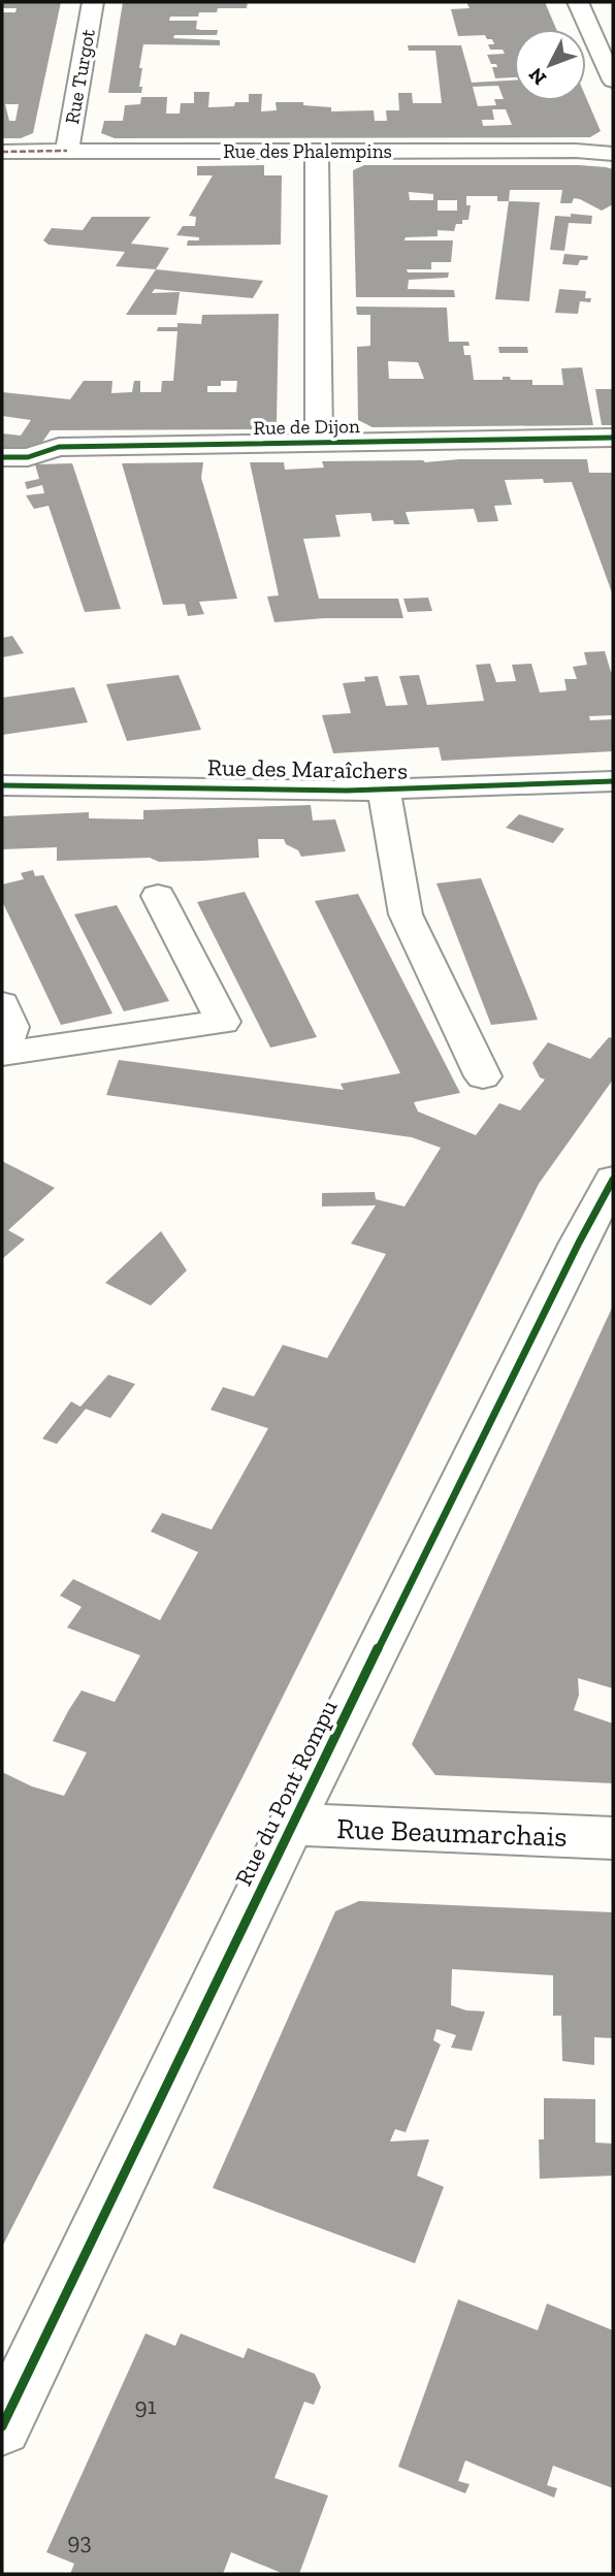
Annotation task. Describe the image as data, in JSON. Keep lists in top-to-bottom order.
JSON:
{
  "streets": {
    "street": [
      "Rue Turgot",
      "Rue des Phalempins",
      "Rue de Dijon",
      "Rue des Maraîchers",
      "Rue du Pont Rompu",
      "Rue Beaumarchais"
    ]
  },
  "crossings": [
    ["Rue Turgot", "Rue des Phalempins"],
    ["Rue du Pont Rompu", "Rue Beaumarchais"]
  ],
  "house_numbers": ["91", "93"],
  "north": "bottom left"
}
